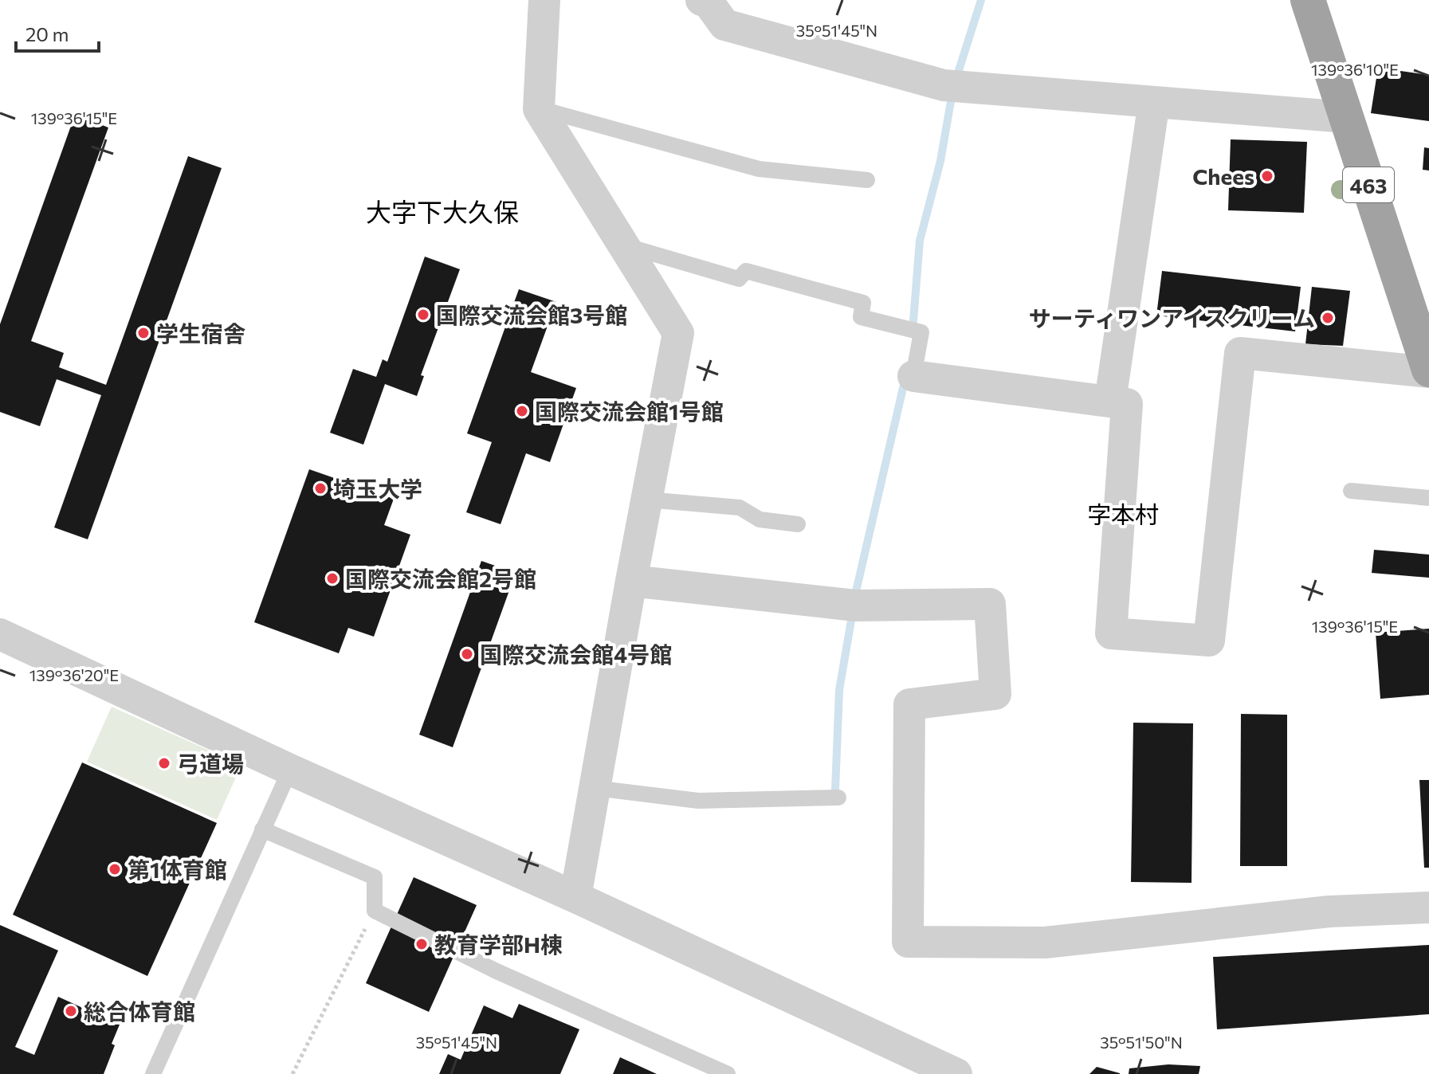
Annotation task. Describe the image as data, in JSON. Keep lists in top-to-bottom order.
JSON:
{
  "streets": {
    "highway": ["463"]
  },
  "districts": ["大字下大久保", "字本村"],
  "places": [
    "Chees",
    "国際交流会館3号館",
    "サーティワンアイスクリーム",
    "学生宿舎",
    "国際交流会館1号館",
    "埼玉大学",
    "国際交流会館2号館",
    "国際交流会館4号館",
    "弓道場",
    "第1体育館",
    "教育学部H棟",
    "総合体育館"
  ],
  "scale_bar": "20 m",
  "coordinates": [
    "35°51'45\"N",
    "139°36'10\"E",
    "139°36'15\"E",
    "139°36'20\"E",
    "35°51'50\"N"
  ]
}
